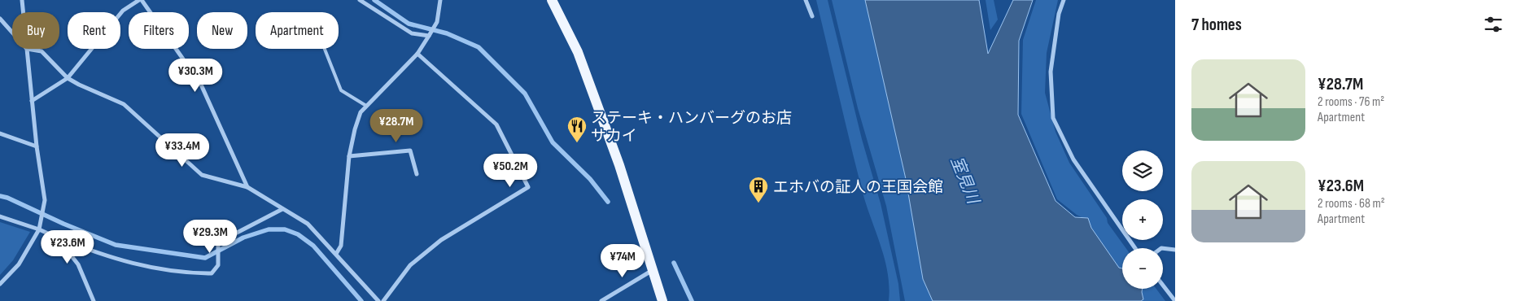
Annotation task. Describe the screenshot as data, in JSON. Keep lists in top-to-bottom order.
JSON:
{
  "water": ["室見川"],
  "places": {
    "restaurant": ["ステーキ・ハンバーグのお店 サカイ"],
    "building": ["エホバの証人の王国会館"]
  },
  "page": {
    "heading": "7 homes",
    "chip": [
      "Buy",
      "Rent",
      "Filters",
      "New",
      "Apartment"
    ],
    "list": [
      {
        "name": "¥28.7M",
        "note": "2 rooms · 76 m² · Apartment"
      },
      {
        "name": "¥23.6M",
        "note": "2 rooms · 68 m² · Apartment"
      }
    ],
    "price": [
      "¥30.3M",
      "¥28.7M",
      "¥33.4M",
      "¥50.2M",
      "¥29.3M",
      "¥23.6M",
      "¥74M"
    ],
    "map_buttons": ["+", "−"]
  }
}
